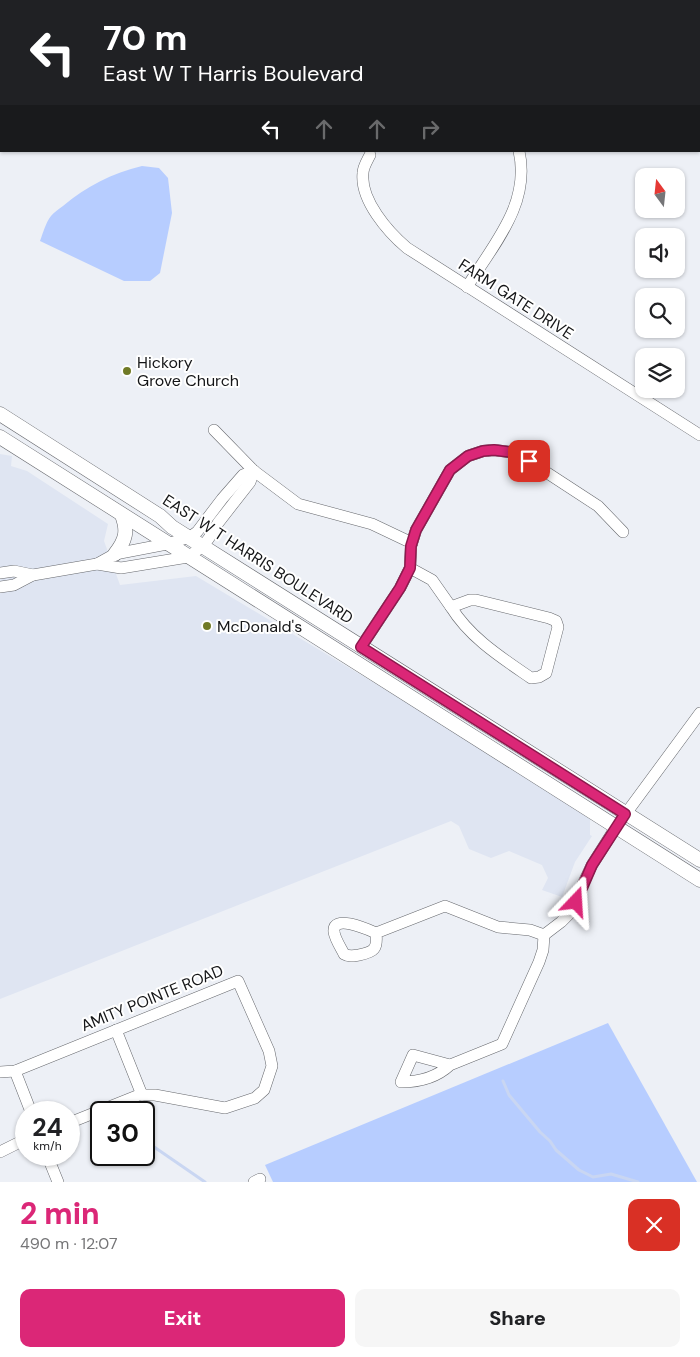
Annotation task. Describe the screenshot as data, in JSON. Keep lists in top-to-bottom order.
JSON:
{
  "streets": {
    "main road": ["EAST W T HARRIS BOULEVARD"],
    "street": ["FARM GATE DRIVE", "AMITY POINTE ROAD"]
  },
  "places": ["Hickory Grove Church", "McDonald's"],
  "north": "top",
  "page": {
    "turn": ["70 m", "East W T Harris Boulevard"],
    "speed": "24 km/h",
    "limit": "30",
    "heading": ["2 min", "490 m · 12:07"],
    "buttons": ["Exit", "Share"]
  }
}
